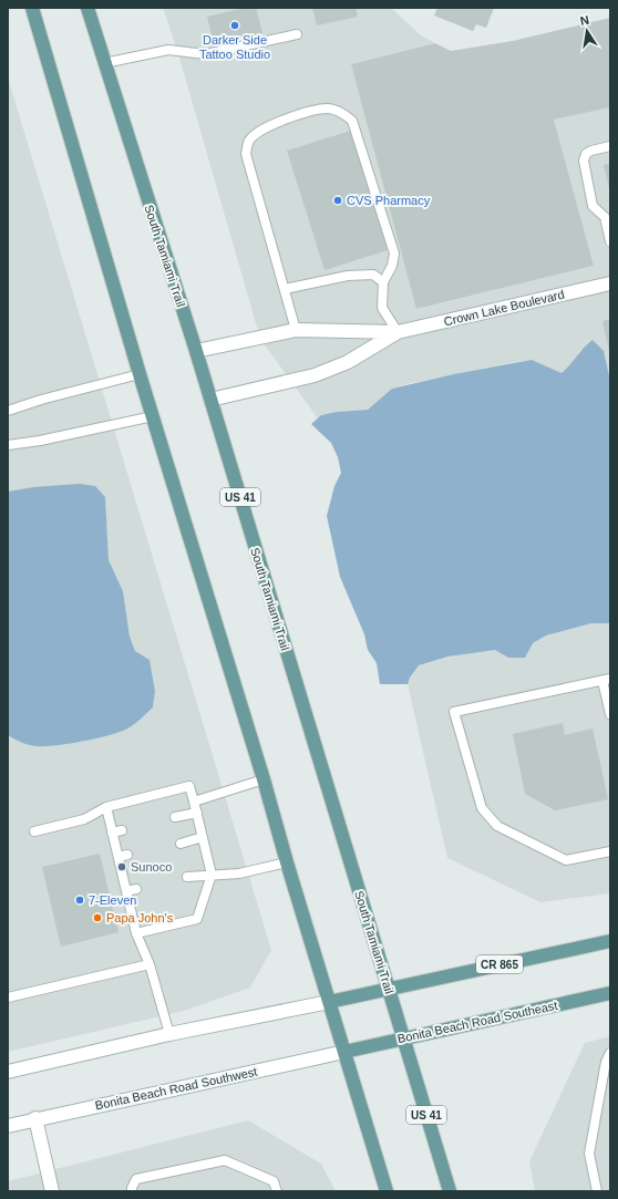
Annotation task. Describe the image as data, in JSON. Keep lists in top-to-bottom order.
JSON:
{
  "streets": {
    "main road": [
      "South Tamiami Trail",
      "US 41",
      "CR 865",
      "Bonita Beach Road Southeast"
    ],
    "street": ["Crown Lake Boulevard", "Bonita Beach Road Southwest"]
  },
  "crossings": [
    ["South Tamiami Trail", "Crown Lake Boulevard"],
    ["South Tamiami Trail", "CR 865"],
    ["South Tamiami Trail", "Bonita Beach Road Southeast"],
    ["Bonita Beach Road Southeast", "Bonita Beach Road Southwest"]
  ],
  "places": [
    "Darker Side Tattoo Studio",
    "CVS Pharmacy",
    "Sunoco",
    "7-Eleven",
    "Papa John's"
  ],
  "north": "top"
}
